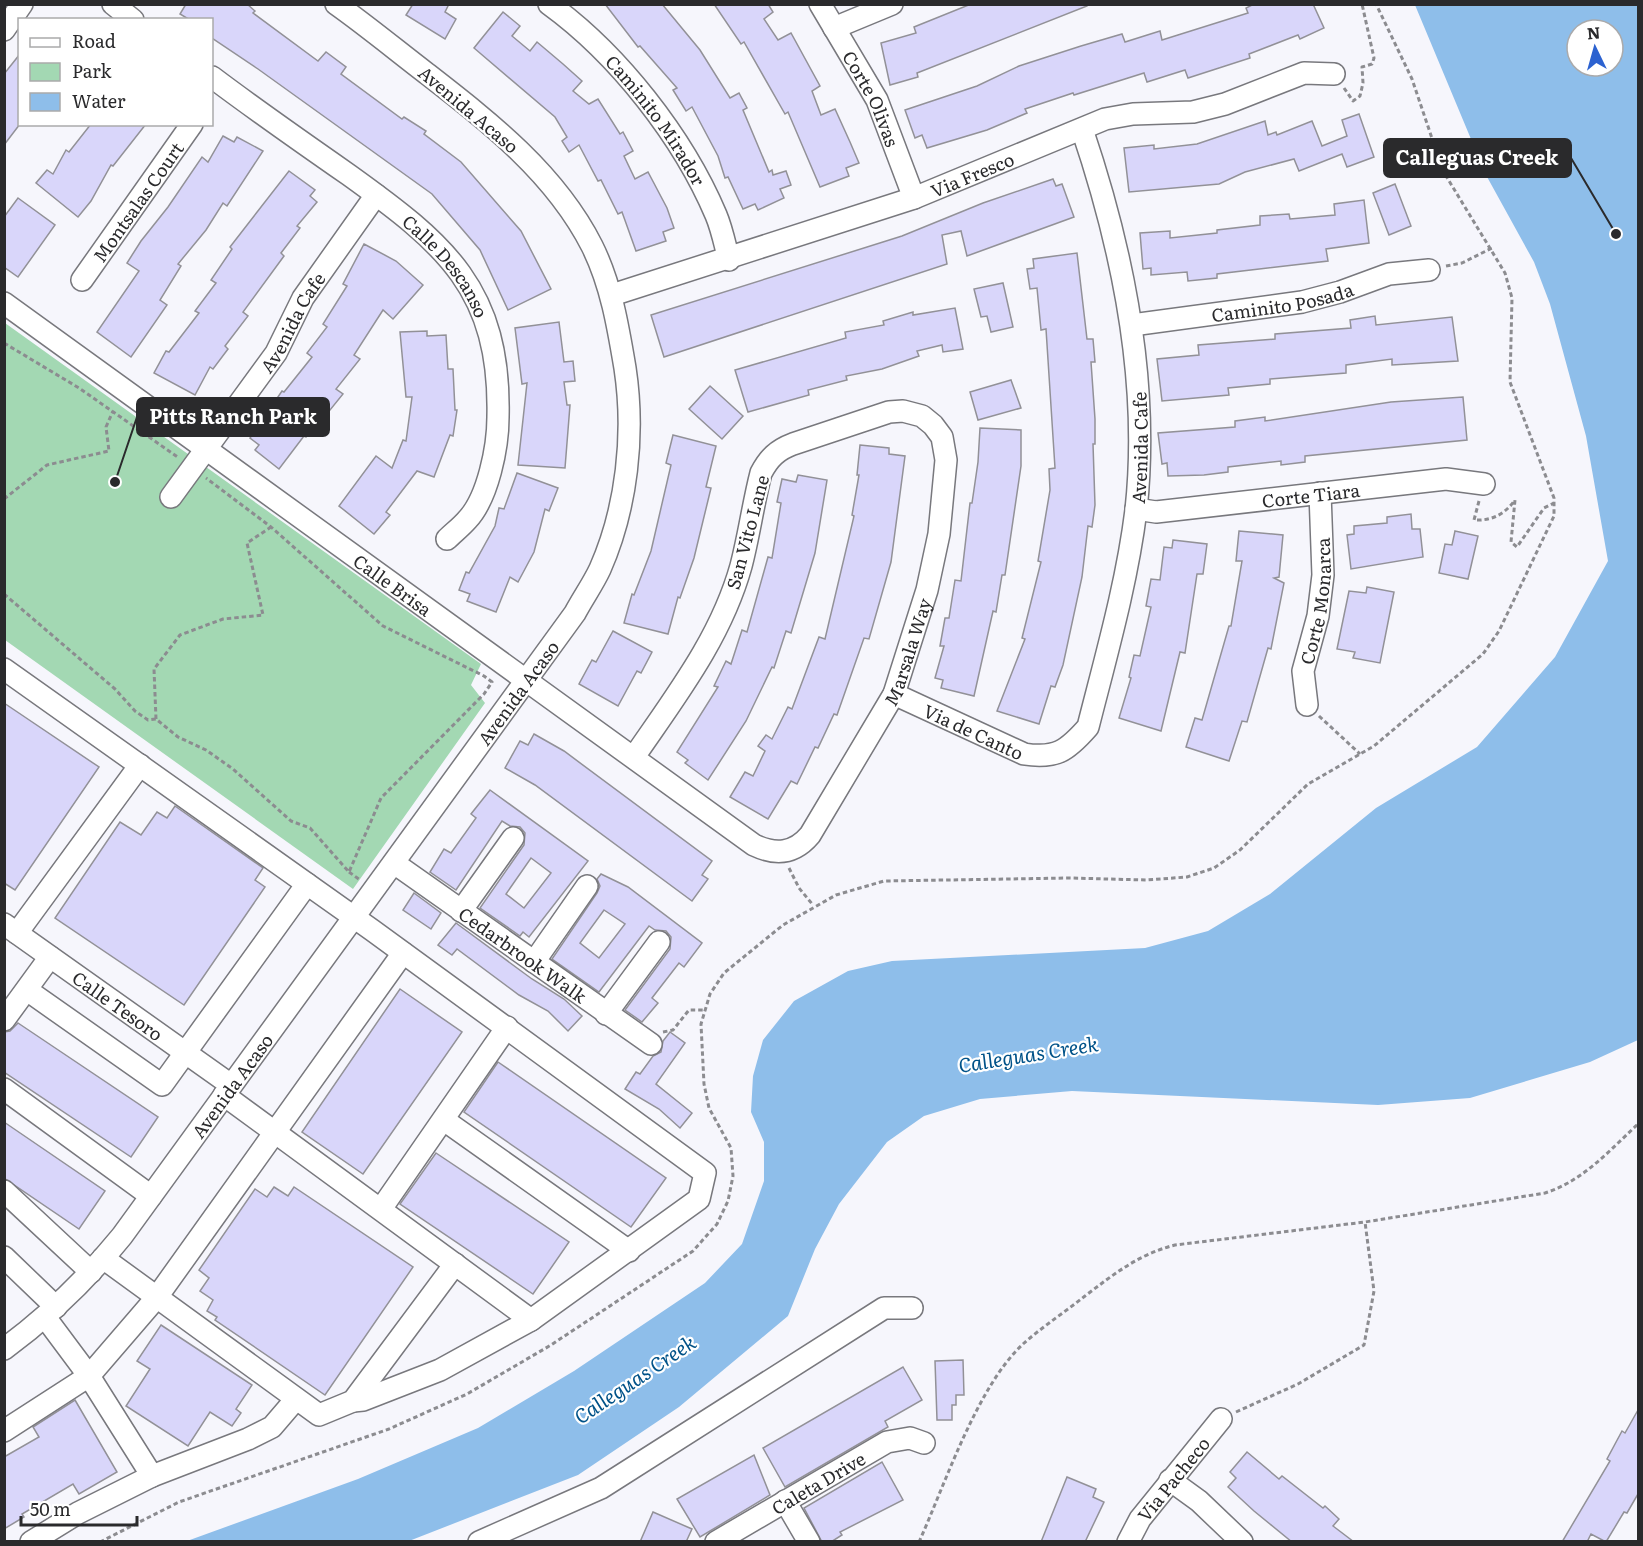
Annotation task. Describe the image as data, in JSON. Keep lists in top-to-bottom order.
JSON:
{
  "streets": {
    "street": [
      "Corte Olivas",
      "Avenida Acaso",
      "Caminito Mirador",
      "Via Fresco",
      "Montsalas Court",
      "Calle Descanso",
      "Caminito Posada",
      "Avenida Cafe",
      "Corte Tiara",
      "San Vito Lane",
      "Calle Brisa",
      "Corte Monarca",
      "Marsala Way",
      "Via de Canto",
      "Cedarbrook Walk",
      "Calle Tesoro",
      "Via Pacheco",
      "Caleta Drive"
    ]
  },
  "crossings": [
    ["Corte Olivas", "Via Fresco"],
    ["Avenida Acaso", "Via Fresco"],
    ["Avenida Acaso", "Calle Brisa"],
    ["Avenida Acaso", "Cedarbrook Walk"],
    ["Avenida Acaso", "Calle Tesoro"],
    ["Caminito Mirador", "Via Fresco"],
    ["Via Fresco", "Avenida Cafe"],
    ["Calle Descanso", "Avenida Cafe"],
    ["Caminito Posada", "Avenida Cafe"],
    ["Avenida Cafe", "Corte Tiara"],
    ["Avenida Cafe", "Calle Brisa"],
    ["Avenida Cafe", "Via de Canto"],
    ["Corte Tiara", "Corte Monarca"],
    ["San Vito Lane", "Calle Brisa"],
    ["San Vito Lane", "Marsala Way"],
    ["Calle Brisa", "Marsala Way"],
    ["Marsala Way", "Via de Canto"]
  ],
  "water": ["Calleguas Creek"],
  "places": ["Calleguas Creek", "Pitts Ranch Park"],
  "legend": ["Road", "Park", "Water"],
  "scale_bar": "50 m",
  "north": "top"
}
